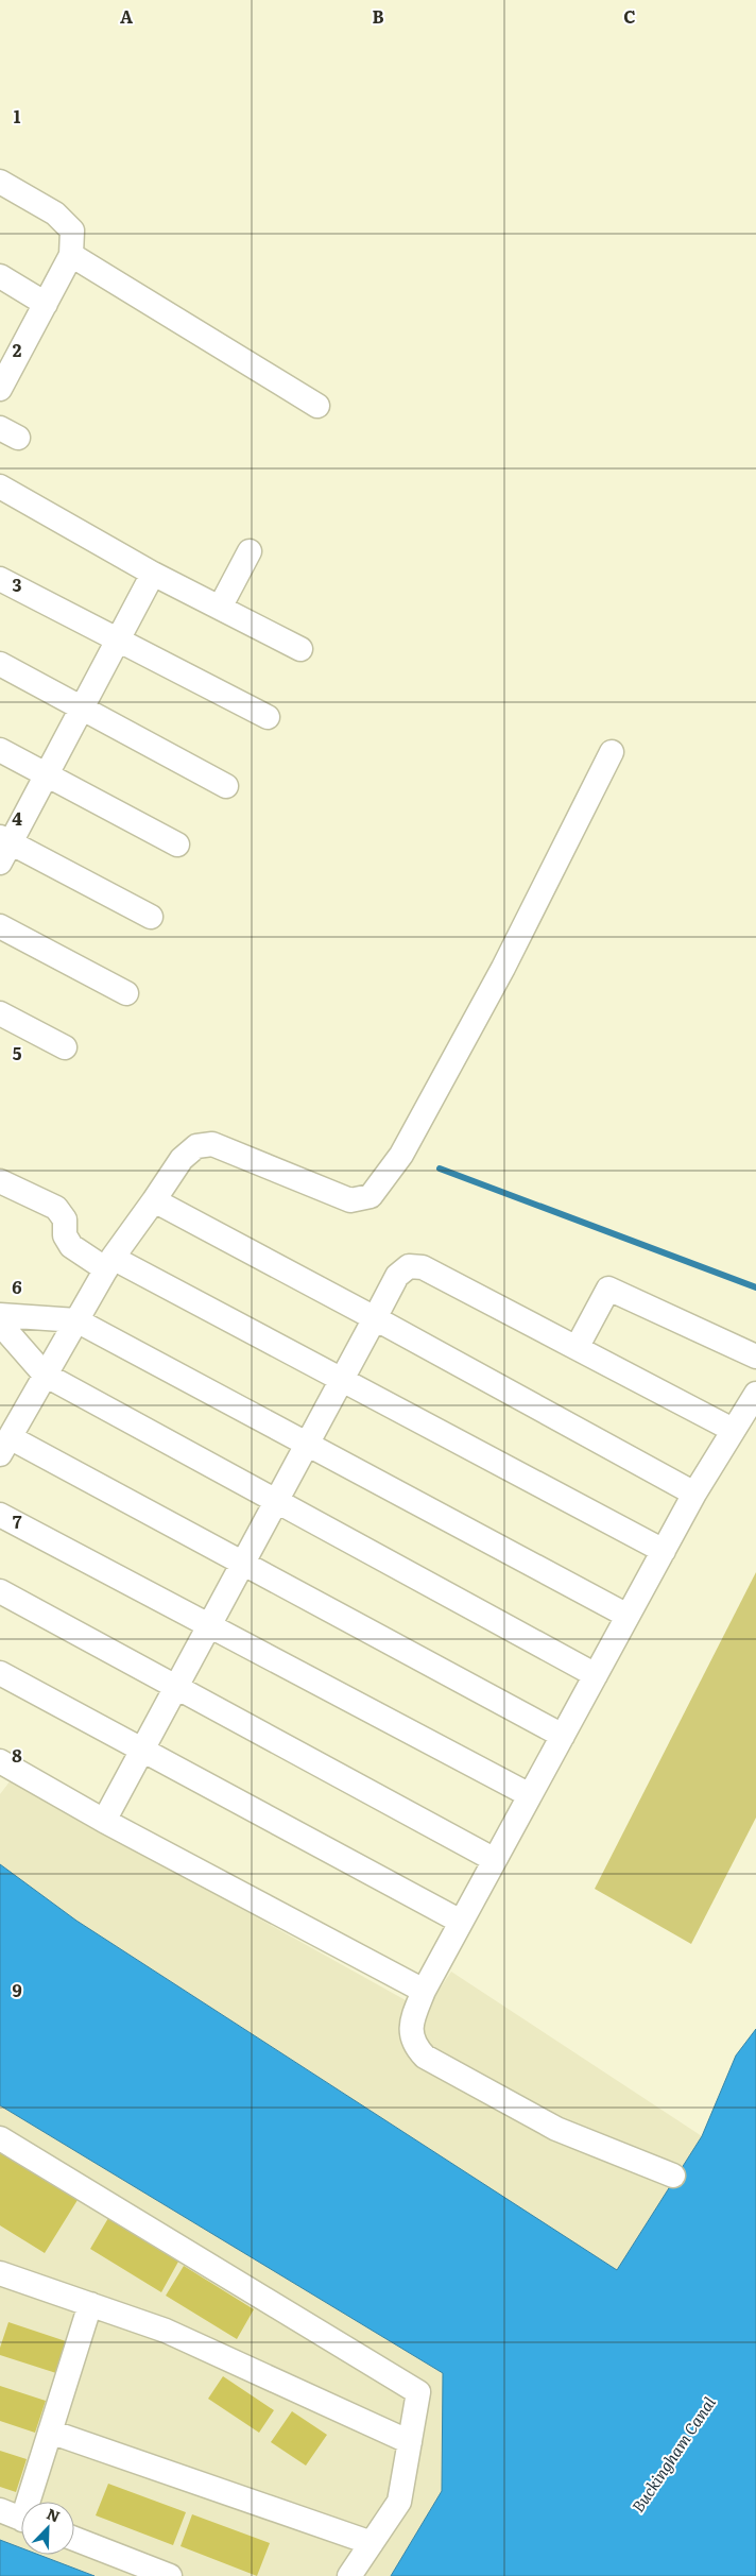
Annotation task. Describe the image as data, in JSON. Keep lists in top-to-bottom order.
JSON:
{
  "water": ["Buckingham Canal"],
  "north": "top right",
  "grid": {
    "columns": ["A", "B", "C"],
    "rows": [
      "1",
      "2",
      "3",
      "4",
      "5",
      "6",
      "7",
      "8",
      "9"
    ]
  }
}
